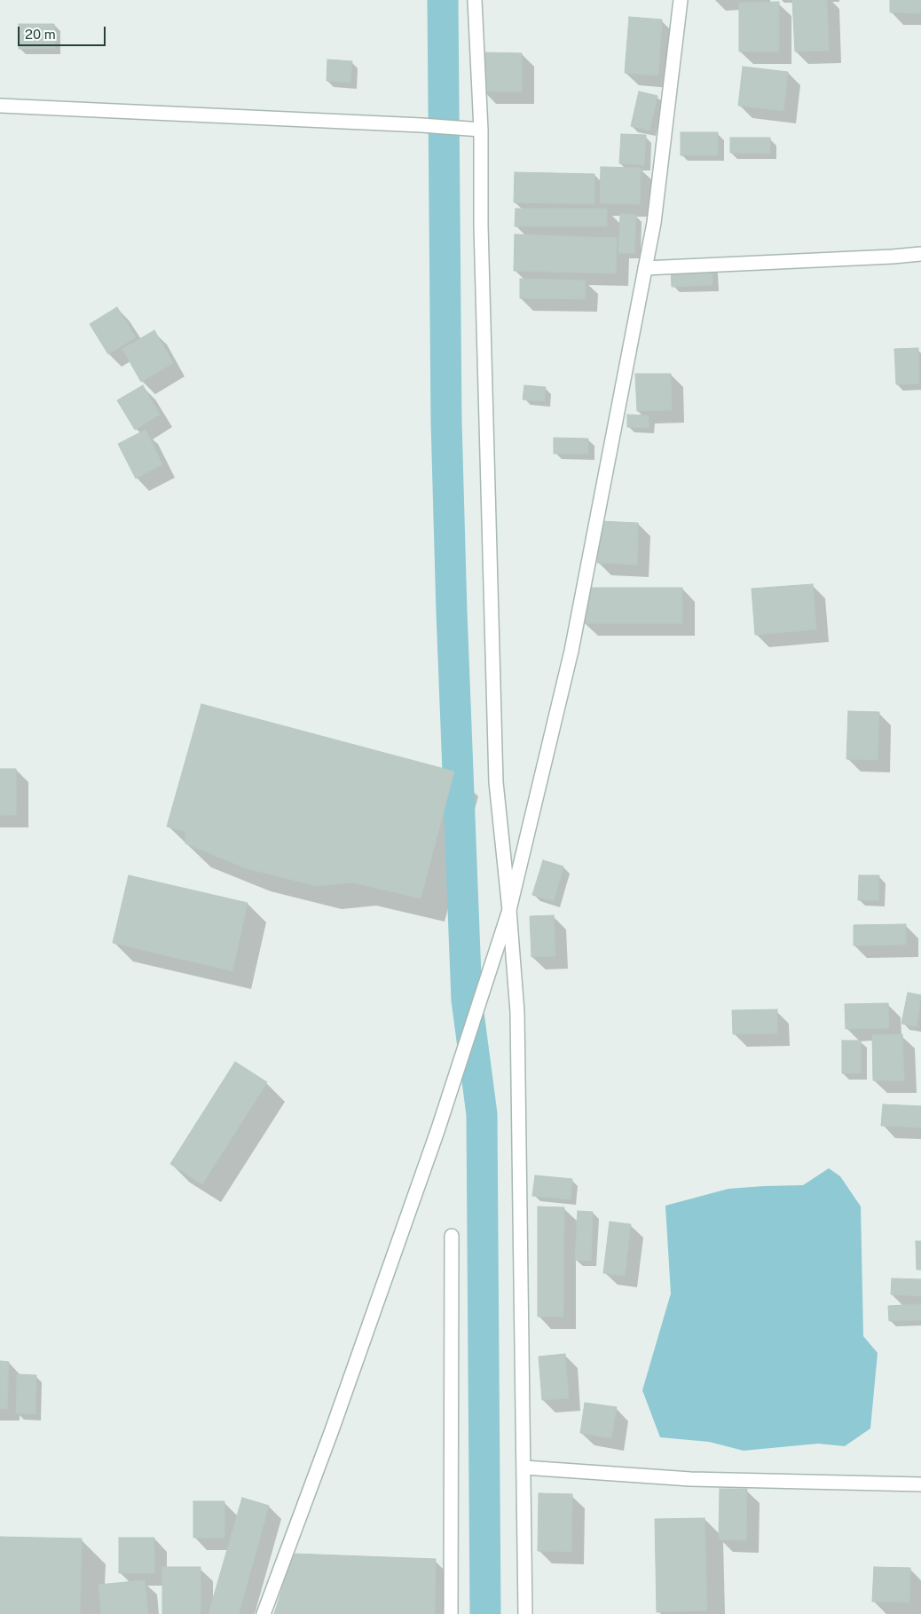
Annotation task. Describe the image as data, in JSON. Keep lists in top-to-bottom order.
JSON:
{
  "scale_bar": "20 m"
}
